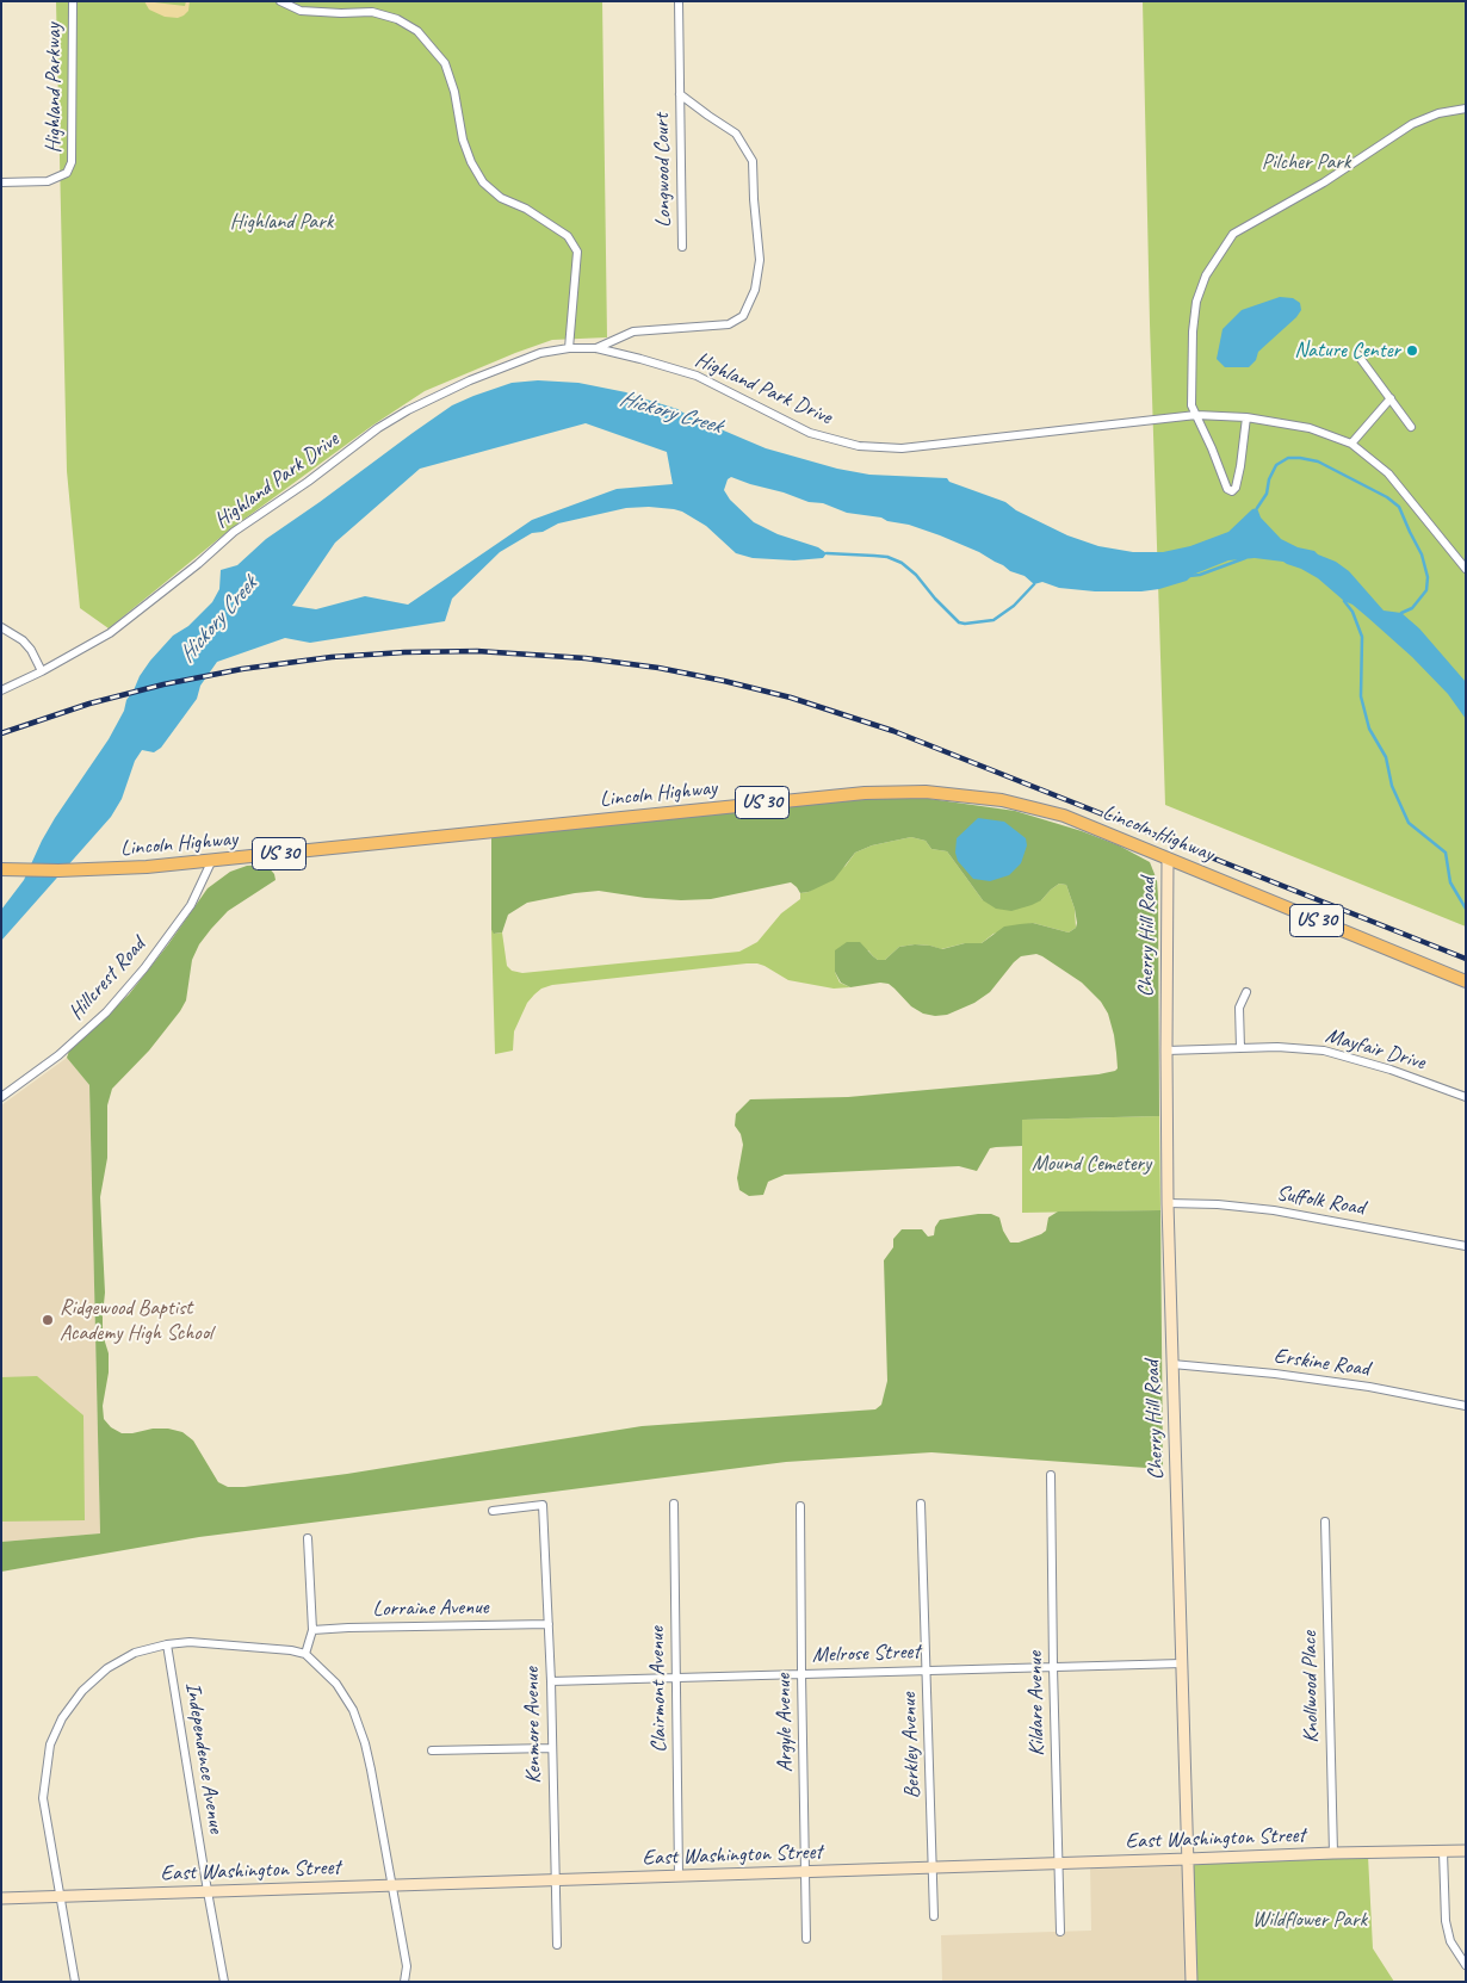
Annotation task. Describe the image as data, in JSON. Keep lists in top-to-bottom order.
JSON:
{
  "streets": {
    "main road": ["Lincoln Highway", "US 30"],
    "street": [
      "Highland Parkway",
      "Longwood Court",
      "Highland Park Drive",
      "Cherry Hill Road",
      "Hillcrest Road",
      "Mayfair Drive",
      "Suffolk Road",
      "Erskine Road",
      "Lorraine Avenue",
      "Melrose Street",
      "Knollwood Place",
      "Clairmont Avenue",
      "Kildare Avenue",
      "Argyle Avenue",
      "Kenmore Avenue",
      "Berkley Avenue",
      "Independence Avenue",
      "East Washington Street"
    ]
  },
  "crossings": [
    ["Lincoln Highway", "Cherry Hill Road"],
    ["Lincoln Highway", "Hillcrest Road"],
    ["Cherry Hill Road", "Mayfair Drive"],
    ["Cherry Hill Road", "Suffolk Road"],
    ["Cherry Hill Road", "Erskine Road"],
    ["Cherry Hill Road", "Melrose Street"],
    ["Cherry Hill Road", "East Washington Street"],
    ["Lorraine Avenue", "Kenmore Avenue"],
    ["Melrose Street", "Clairmont Avenue"],
    ["Melrose Street", "Kildare Avenue"],
    ["Melrose Street", "Argyle Avenue"],
    ["Melrose Street", "Kenmore Avenue"],
    ["Melrose Street", "Berkley Avenue"],
    ["Knollwood Place", "East Washington Street"],
    ["Clairmont Avenue", "East Washington Street"],
    ["Kildare Avenue", "East Washington Street"],
    ["Argyle Avenue", "East Washington Street"],
    ["Kenmore Avenue", "East Washington Street"],
    ["Berkley Avenue", "East Washington Street"],
    ["Independence Avenue", "East Washington Street"]
  ],
  "water": ["Hickory Creek"],
  "parks": [
    "Pilcher Park",
    "Highland Park",
    "Mound Cemetery",
    "Wildflower Park"
  ],
  "places": ["Nature Center", "Ridgewood Baptist Academy High School"]
}
